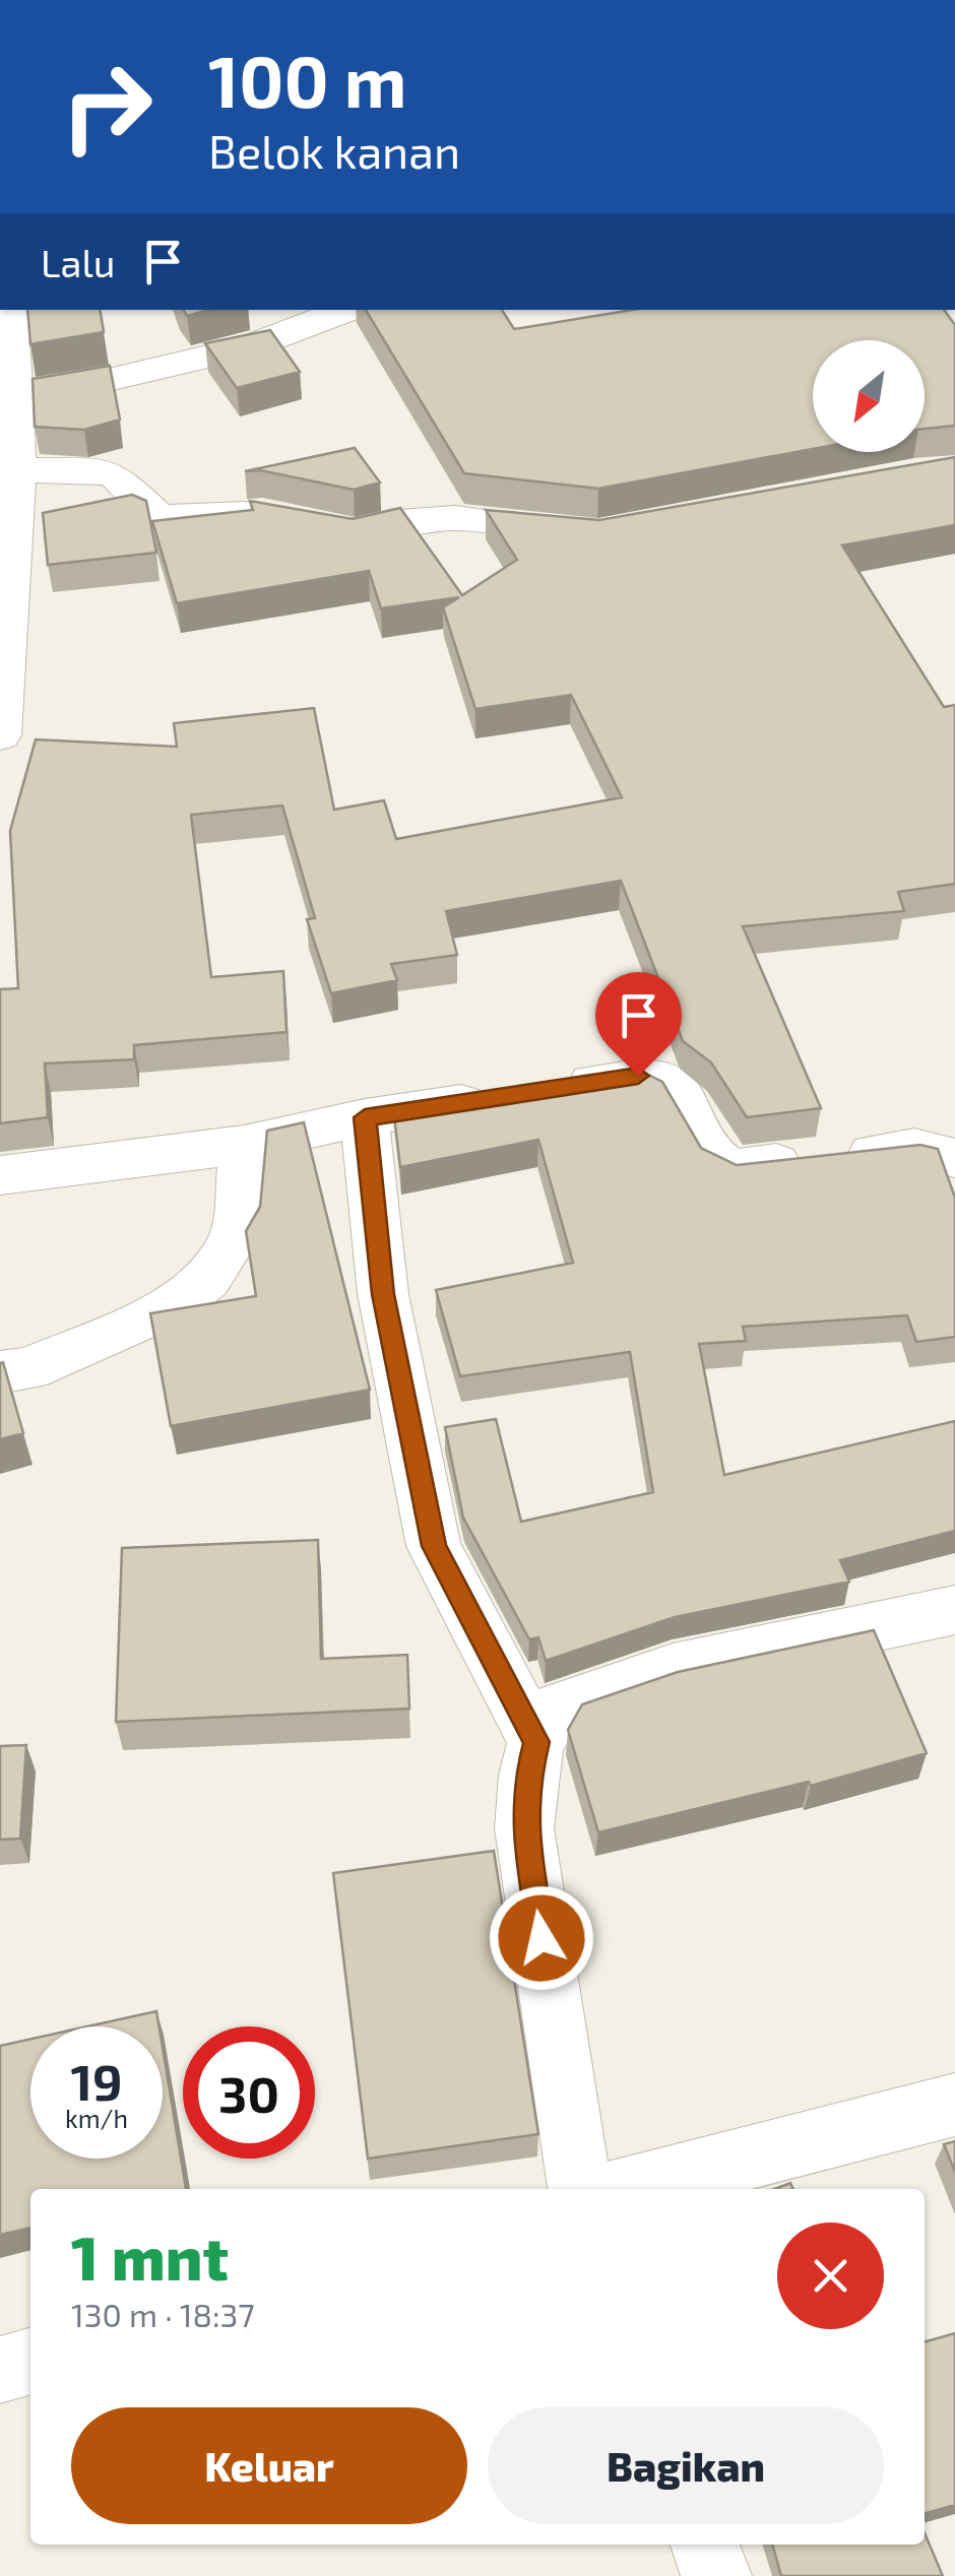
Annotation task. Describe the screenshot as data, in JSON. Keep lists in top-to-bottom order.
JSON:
{
  "north": "bottom left",
  "page": {
    "turn": ["100 m", "Belok kanan"],
    "then": "Lalu",
    "speed": "19 km/h",
    "limit": "30",
    "heading": ["1 mnt", "130 m · 18:37"],
    "buttons": ["Keluar", "Bagikan"]
  }
}
